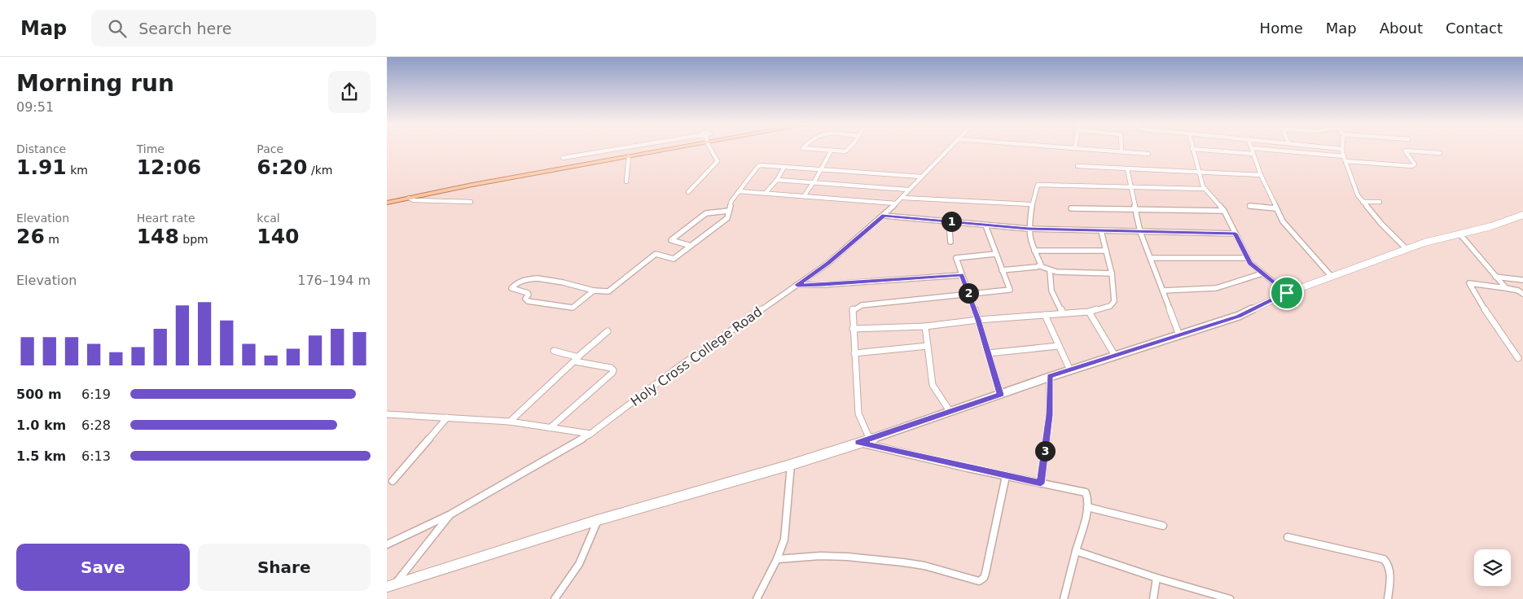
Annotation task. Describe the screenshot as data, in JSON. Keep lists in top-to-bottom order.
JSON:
{
  "streets": {
    "street": ["Holy Cross College Road"]
  },
  "page": {
    "header": "Map",
    "search": "Search here",
    "nav": [
      "Home",
      "Map",
      "About",
      "Contact"
    ],
    "heading": ["Morning run", "09:51"],
    "stats": [
      ["Distance", "1.91 km"],
      ["Time", "12:06"],
      ["Pace", "6:20 /km"],
      ["Elevation", "26 m"],
      ["Heart rate", "148 bpm"],
      ["kcal", "140"]
    ],
    "pins": ["1", "2", "3"],
    "chart": ["Elevation", "176–194 m"],
    "list": [
      {
        "name": "500 m",
        "note": "6:19"
      },
      {
        "name": "1.0 km",
        "note": "6:28"
      },
      {
        "name": "1.5 km",
        "note": "6:13"
      }
    ],
    "buttons": ["Save", "Share"]
  }
}
